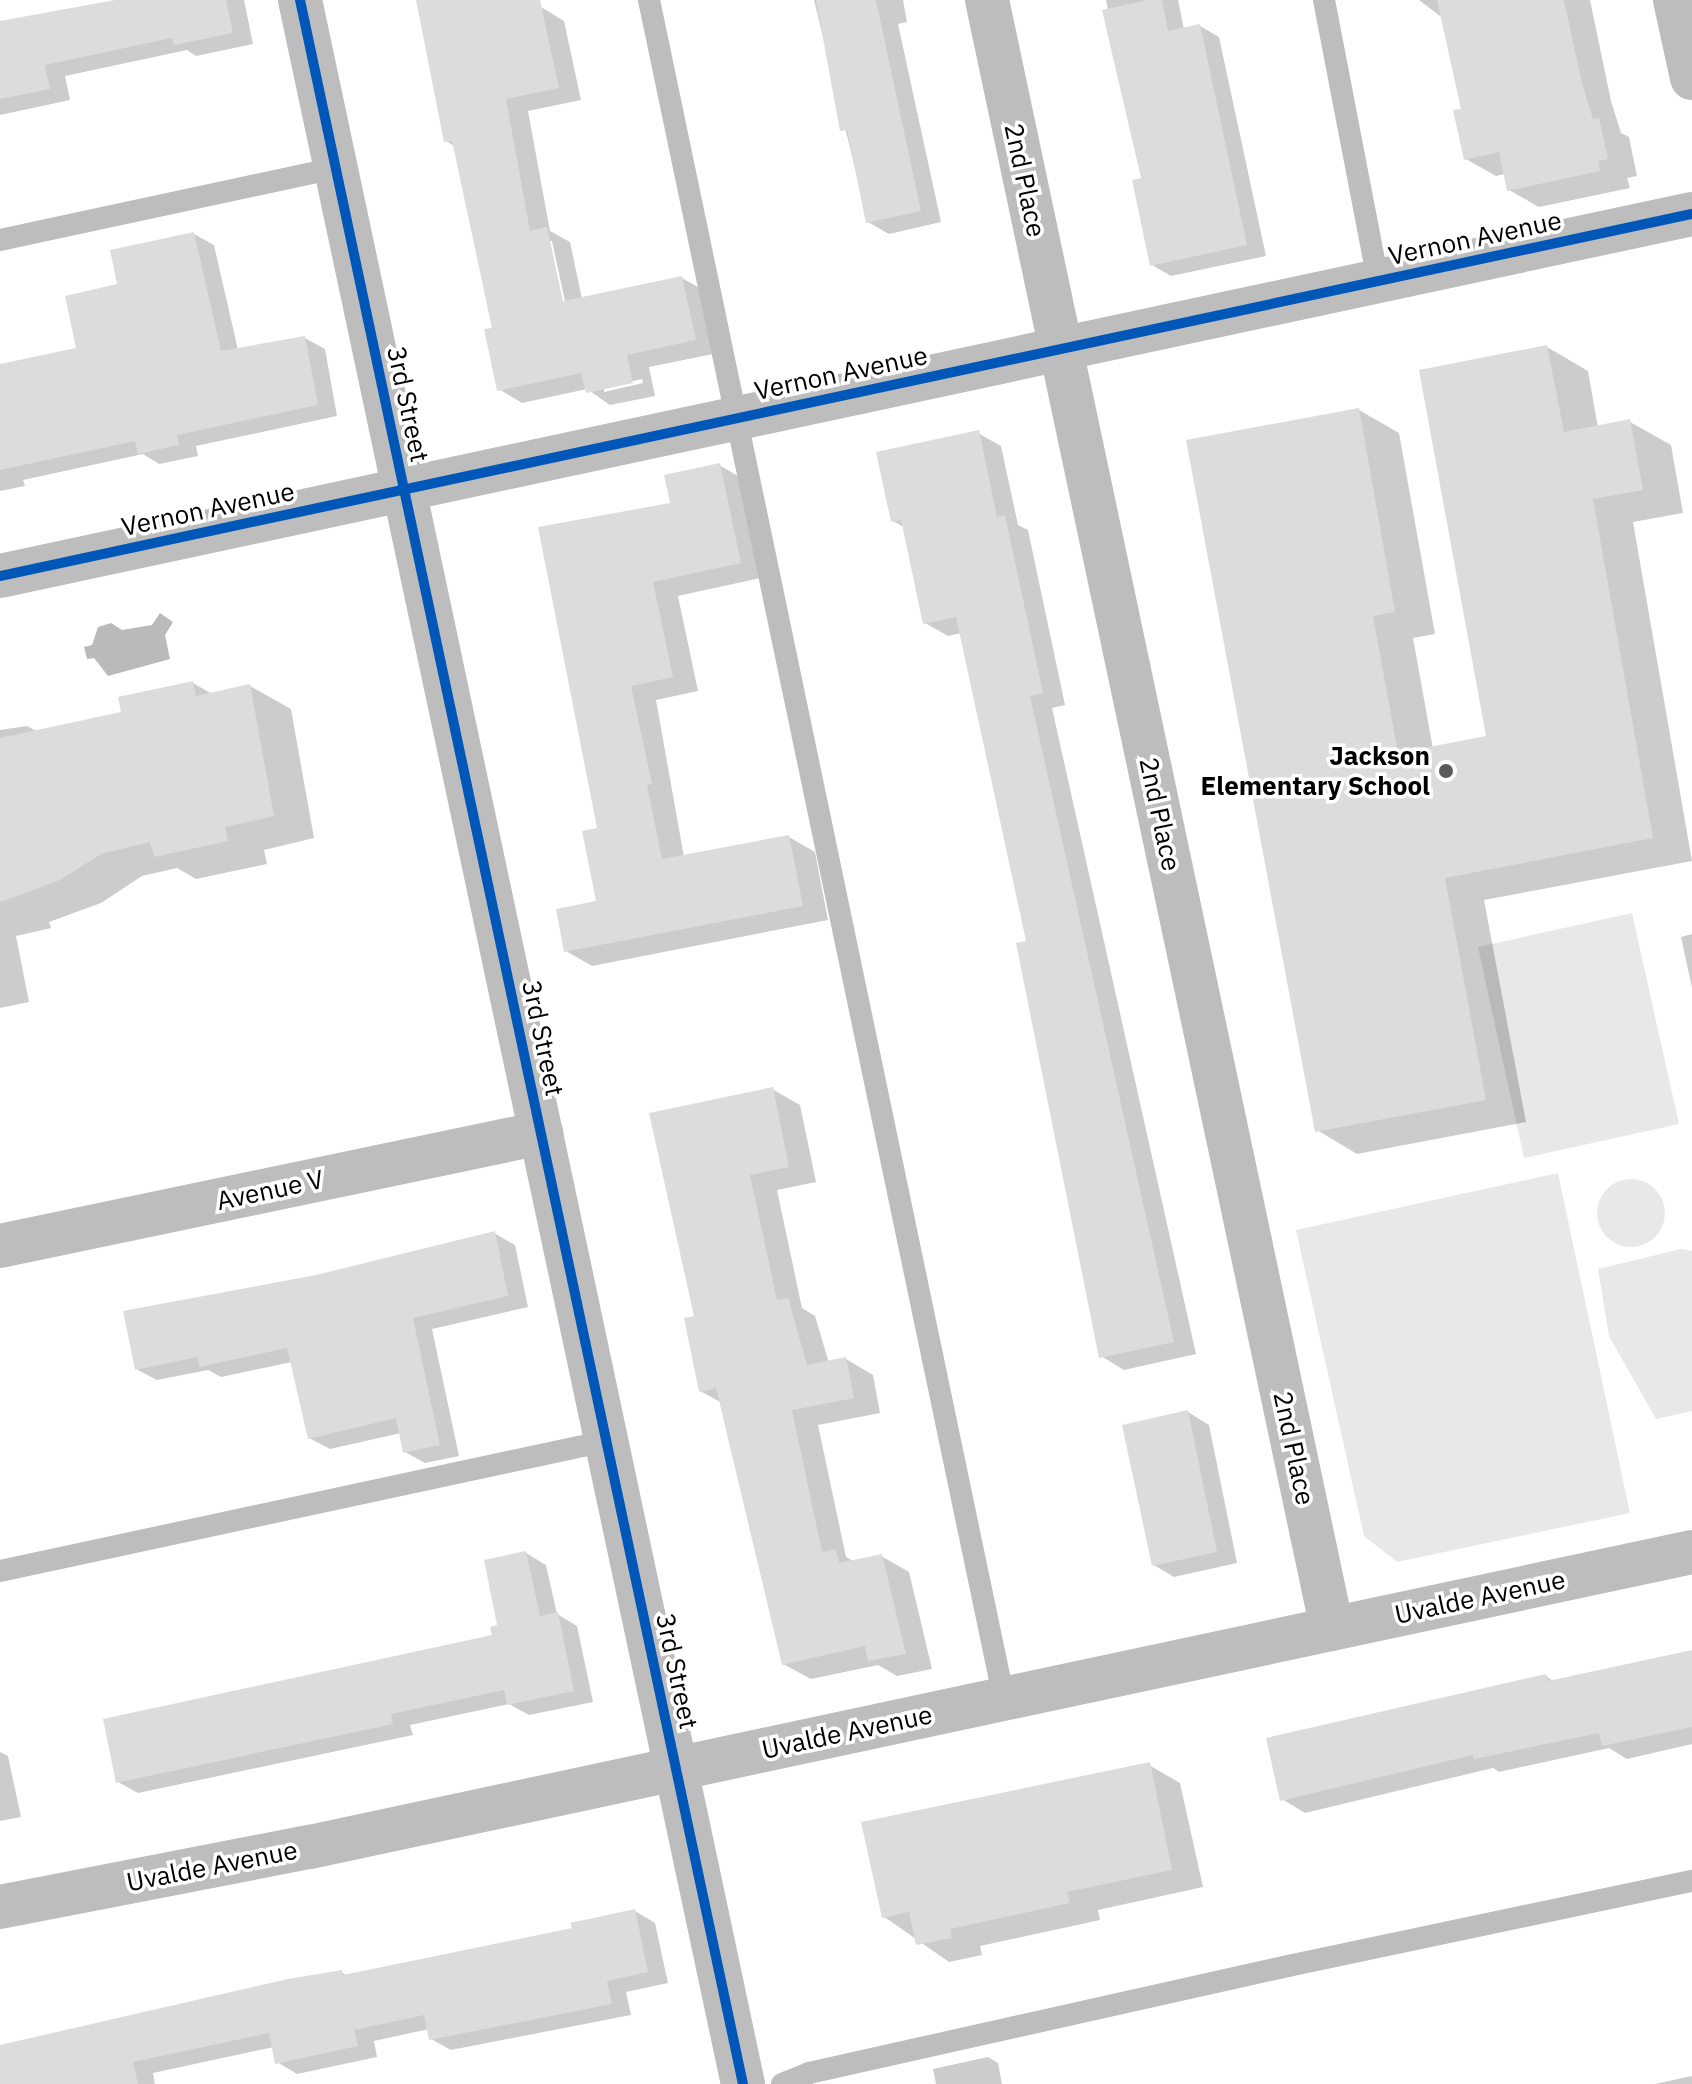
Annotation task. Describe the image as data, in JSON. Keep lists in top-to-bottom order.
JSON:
{
  "streets": {
    "street": [
      "2nd Place",
      "Vernon Avenue",
      "3rd Street",
      "Avenue V",
      "Uvalde Avenue"
    ]
  },
  "crossings": [
    ["2nd Place", "Vernon Avenue"],
    ["2nd Place", "Uvalde Avenue"],
    ["Vernon Avenue", "3rd Street"],
    ["3rd Street", "Avenue V"],
    ["3rd Street", "Uvalde Avenue"]
  ],
  "places": ["Jackson Elementary School"]
}
